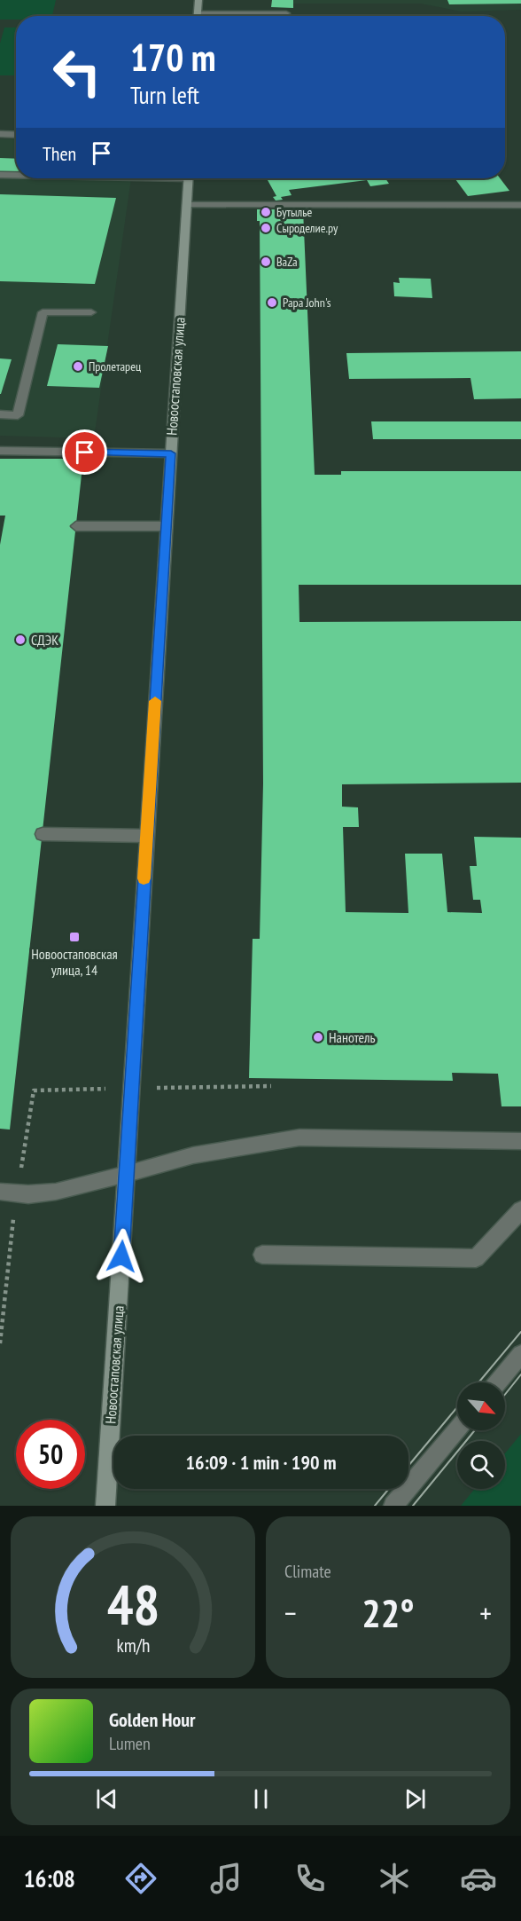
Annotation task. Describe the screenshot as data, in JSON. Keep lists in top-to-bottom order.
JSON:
{
  "streets": {
    "main road": ["Новоостаповская улица"]
  },
  "places": {
    "other": [
      "Бутылье",
      "Сыроделие.ру",
      "BaZa",
      "Papa John's",
      "Пролетарец",
      "СДЭК",
      "Нанотель"
    ],
    "transit": ["Новоостаповская улица, 14"]
  },
  "north": "bottom right",
  "page": {
    "turn": ["170 m", "Turn left"],
    "then": "Then",
    "limit": "50",
    "trip": "16:09 · 1 min · 190 m",
    "tile": "Climate",
    "heat": ["−", "22°", "+"],
    "song": ["Golden Hour", "Lumen"],
    "tabs": "16:08",
    "gauge": ["48", "km/h"]
  }
}
